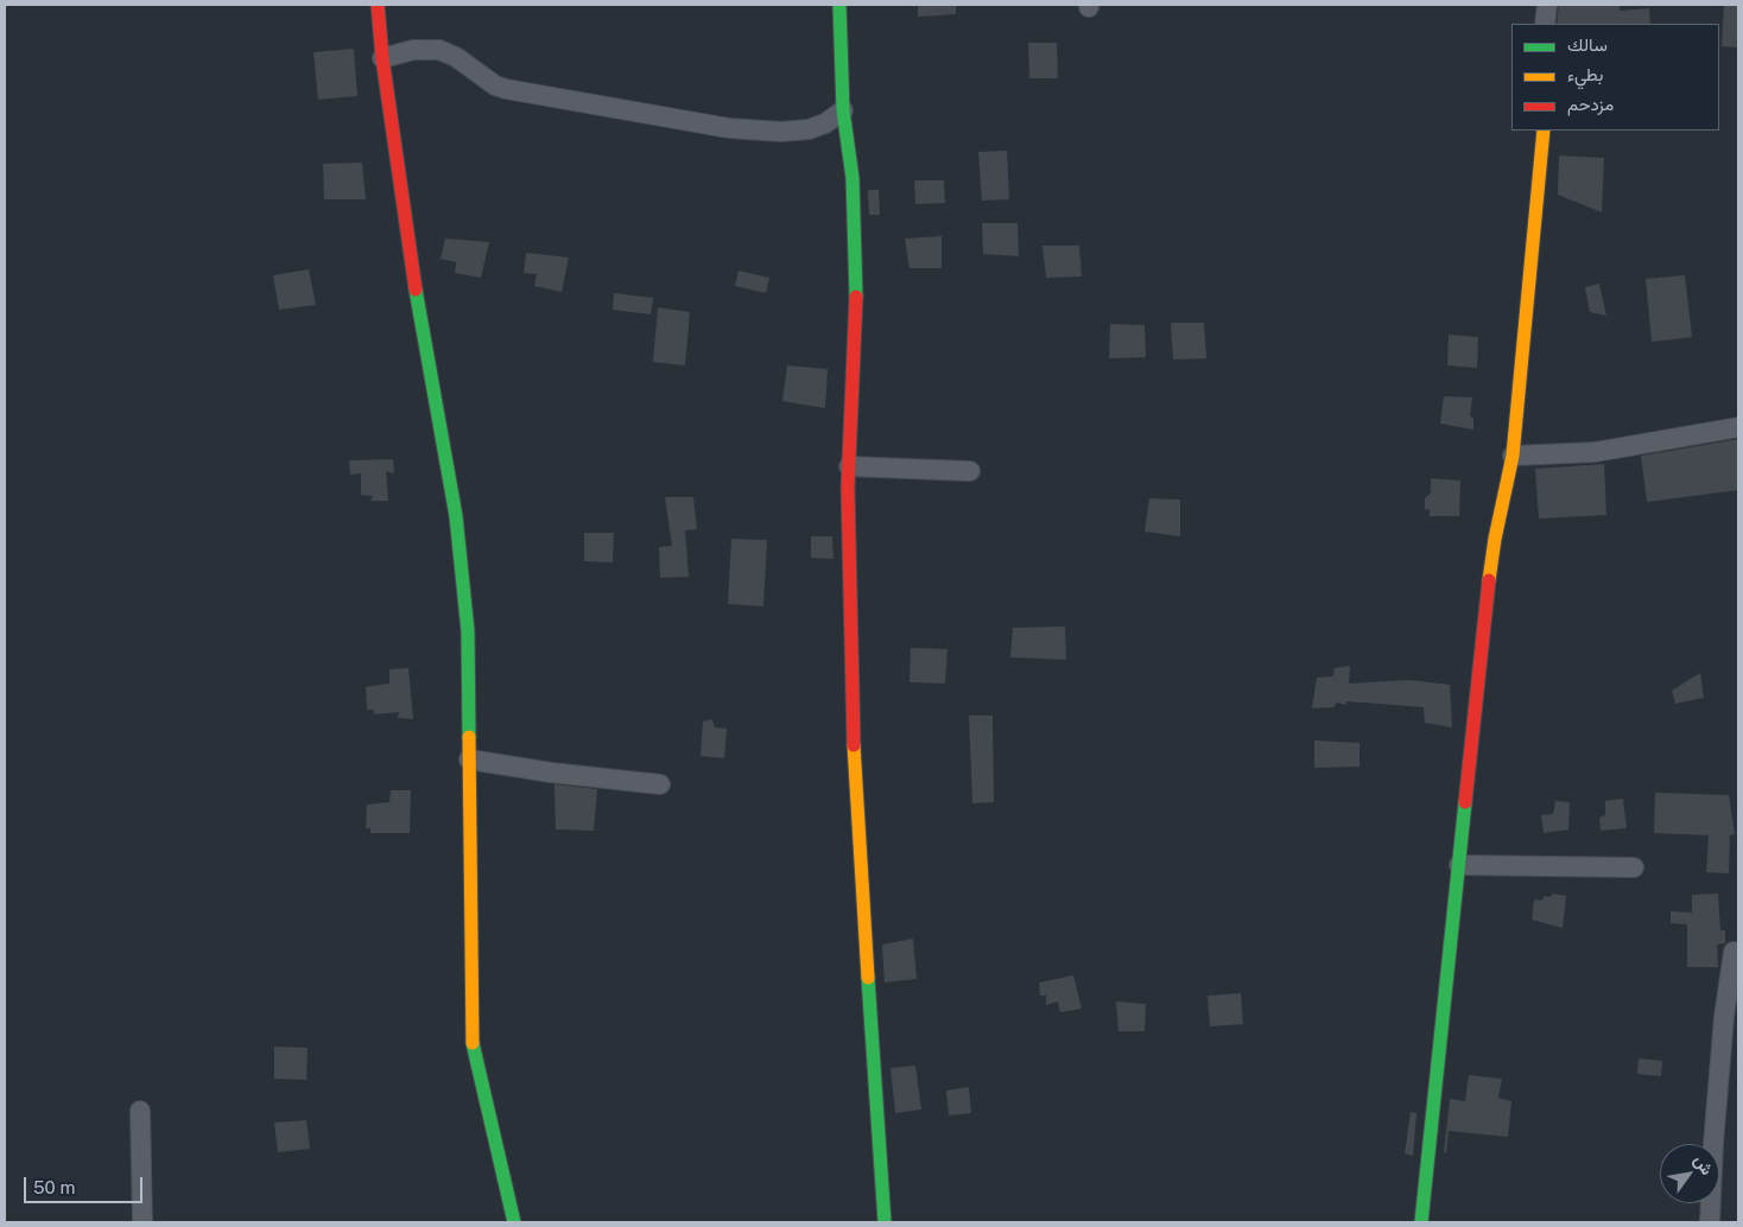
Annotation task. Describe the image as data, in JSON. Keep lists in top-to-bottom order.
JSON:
{
  "legend": ["سالك", "بطيء", "مزدحم"],
  "scale_bar": "50 m",
  "north": "top right"
}
